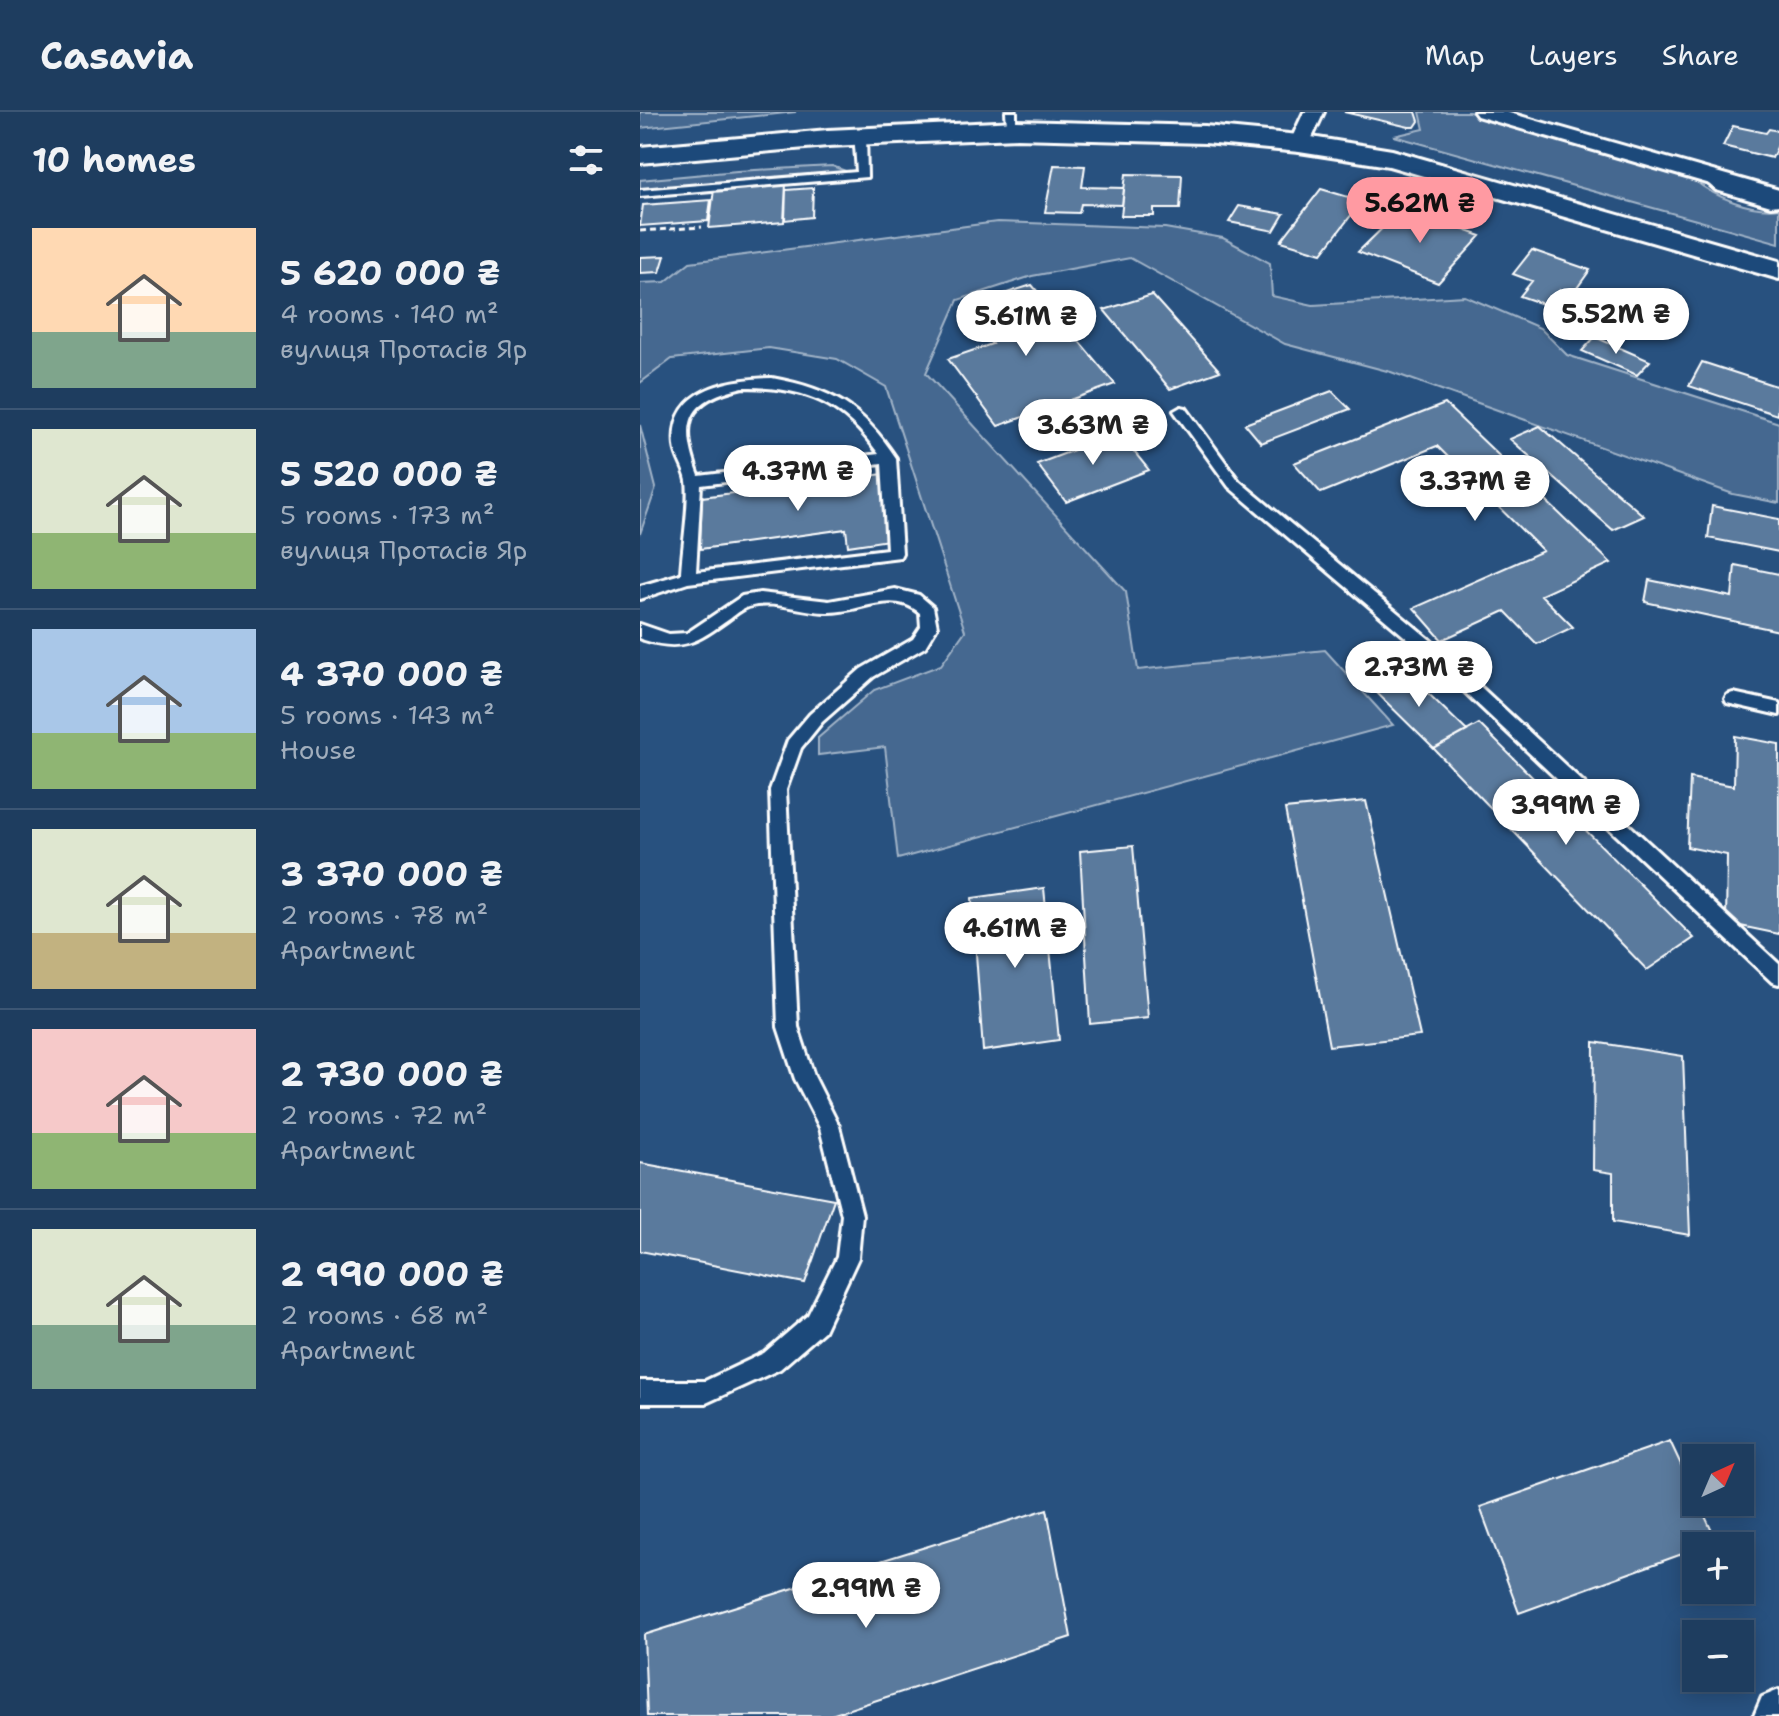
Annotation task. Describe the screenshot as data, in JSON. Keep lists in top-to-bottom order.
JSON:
{
  "north": "top right",
  "page": {
    "header": "Casavia",
    "nav": ["Map", "Layers", "Share"],
    "heading": "10 homes",
    "price": [
      "5.62M ₴",
      "5.52M ₴",
      "5.61M ₴",
      "3.63M ₴",
      "4.37M ₴",
      "3.37M ₴",
      "2.73M ₴",
      "3.99M ₴",
      "4.61M ₴",
      "2.99M ₴"
    ],
    "list": [
      {
        "name": "5 620 000 ₴",
        "note": "4 rooms · 140 m² · вулиця Протасів Яр"
      },
      {
        "name": "5 520 000 ₴",
        "note": "5 rooms · 173 m² · вулиця Протасів Яр"
      },
      {
        "name": "4 370 000 ₴",
        "note": "5 rooms · 143 m² · House"
      },
      {
        "name": "3 370 000 ₴",
        "note": "2 rooms · 78 m² · Apartment"
      },
      {
        "name": "2 730 000 ₴",
        "note": "2 rooms · 72 m² · Apartment"
      },
      {
        "name": "2 990 000 ₴",
        "note": "2 rooms · 68 m² · Apartment"
      }
    ],
    "map_buttons": ["+", "−"]
  }
}
